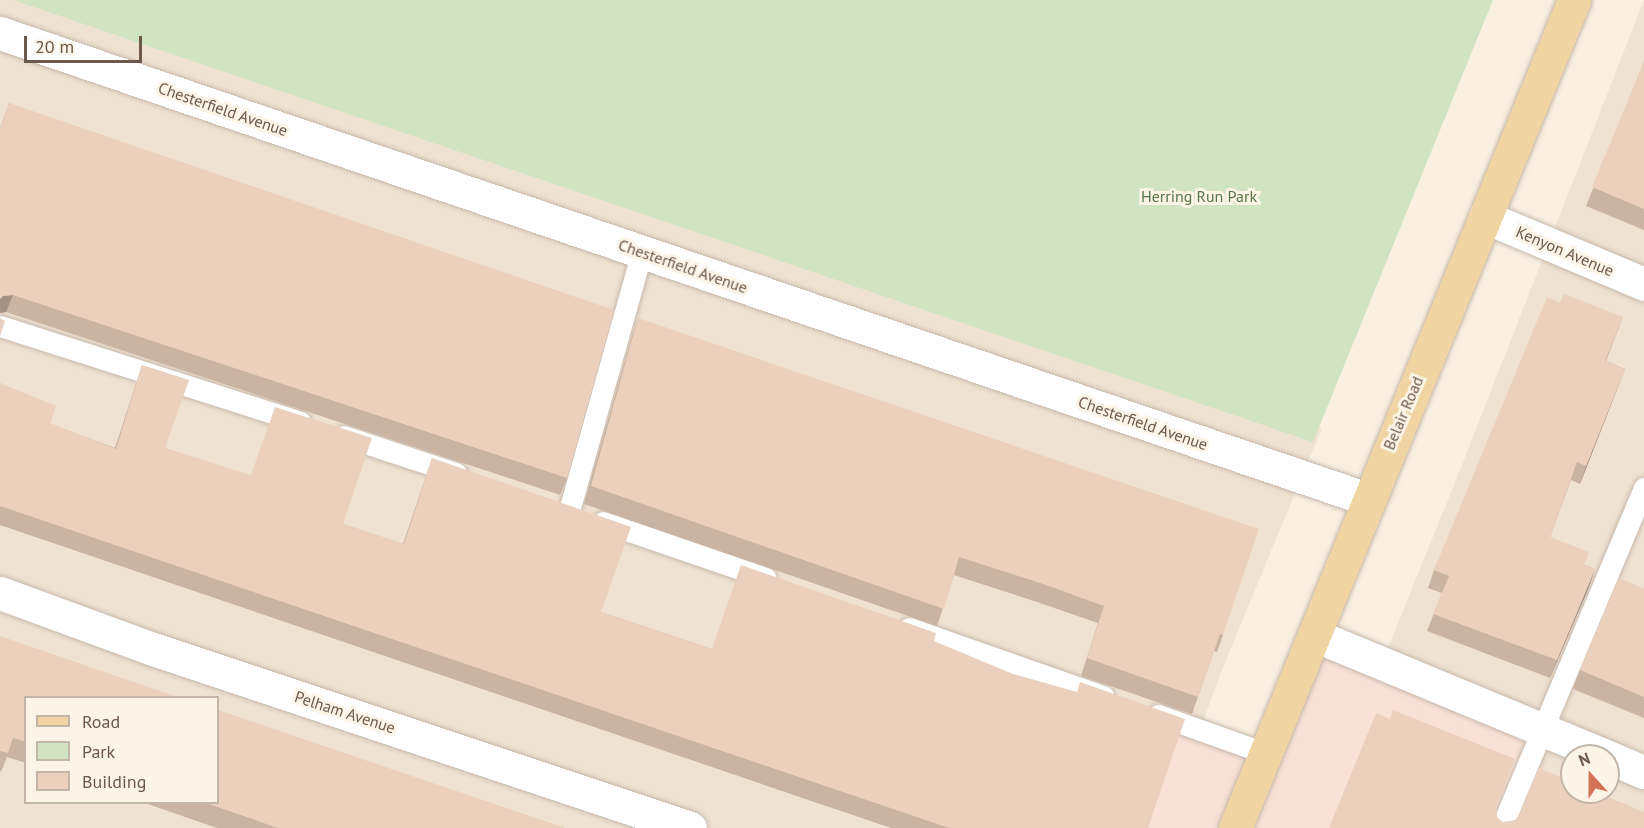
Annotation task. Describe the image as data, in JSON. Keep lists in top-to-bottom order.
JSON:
{
  "streets": {
    "main road": ["Belair Road"],
    "street": ["Chesterfield Avenue", "Kenyon Avenue", "Pelham Avenue"]
  },
  "crossings": [
    ["Chesterfield Avenue", "Belair Road"],
    ["Kenyon Avenue", "Belair Road"]
  ],
  "parks": ["Herring Run Park"],
  "legend": ["Road", "Park", "Building"],
  "scale_bar": "20 m",
  "north": "top"
}
